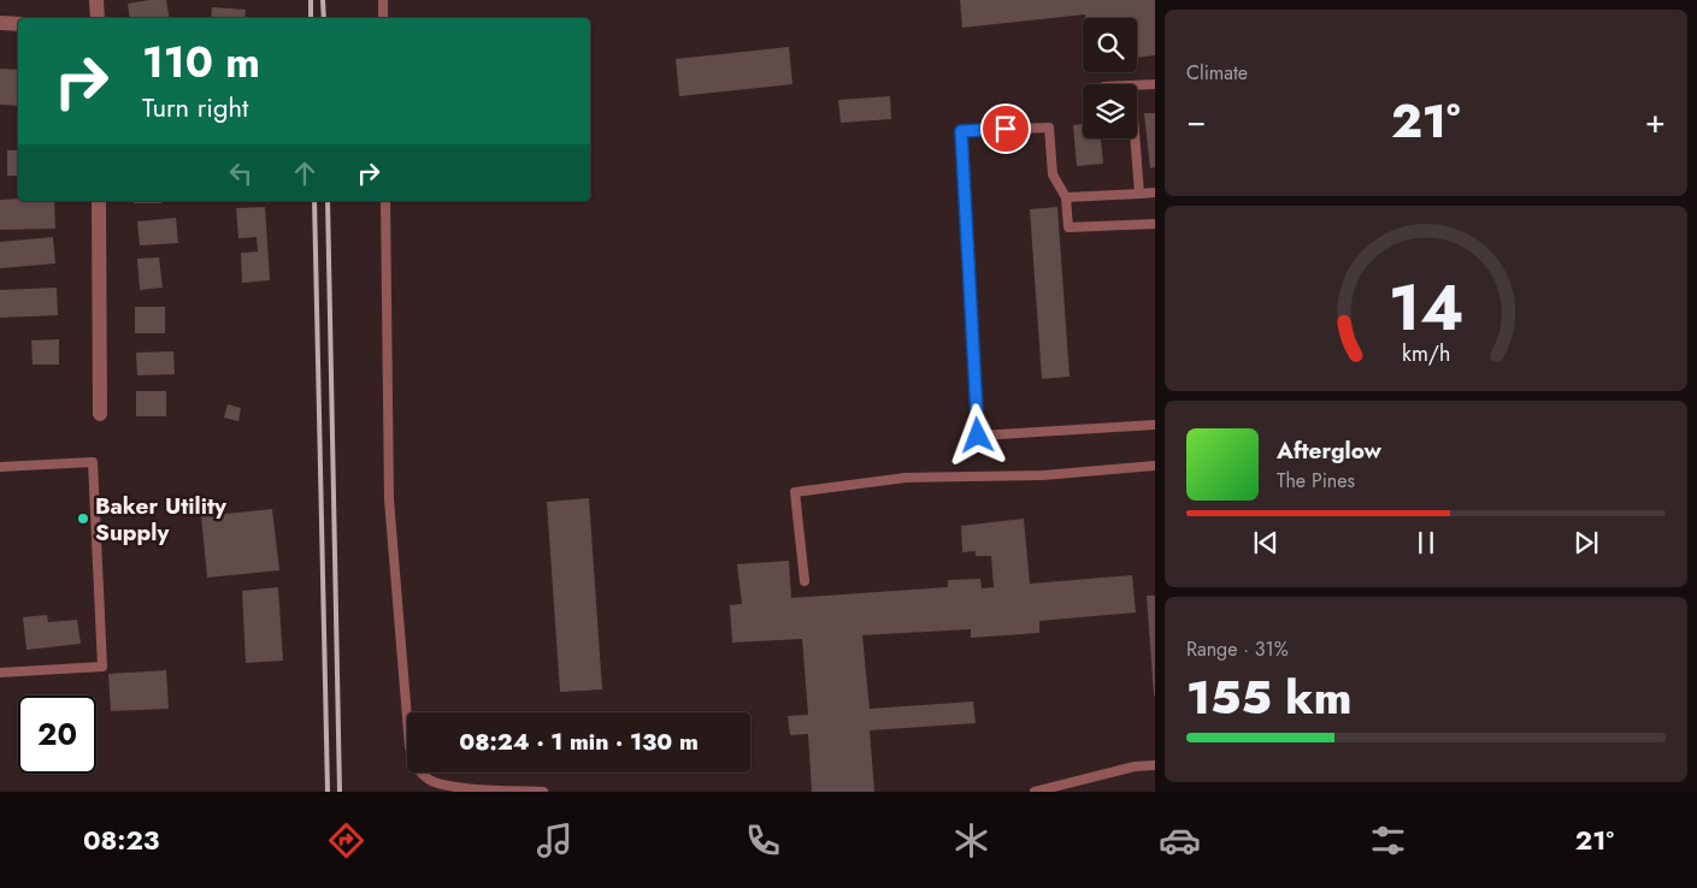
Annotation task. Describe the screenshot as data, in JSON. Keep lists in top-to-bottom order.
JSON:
{
  "places": ["Baker Utility Supply"],
  "page": {
    "tile": [
      "Climate",
      ["Range · 31%", "155 km"]
    ],
    "turn": ["110 m", "Turn right"],
    "heat": ["−", "21°", "+"],
    "song": ["Afterglow", "The Pines"],
    "limit": "20",
    "trip": "08:24 · 1 min · 130 m",
    "tabs": ["08:23", "21°"],
    "gauge": ["14", "km/h"]
  }
}
